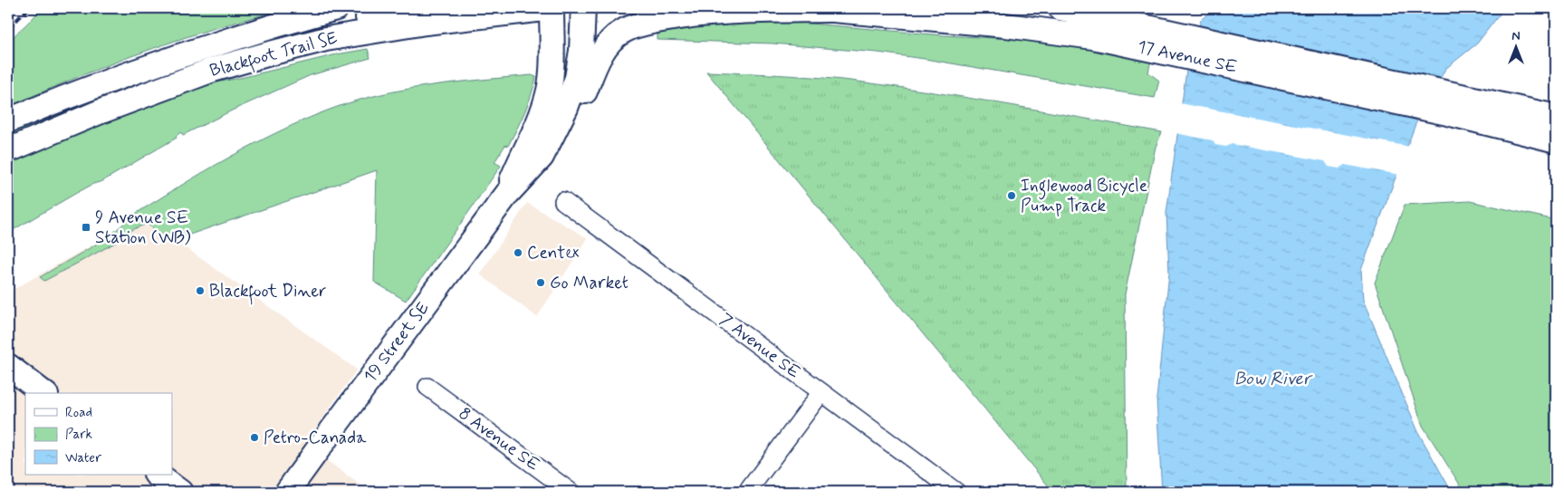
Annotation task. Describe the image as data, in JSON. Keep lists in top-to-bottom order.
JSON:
{
  "streets": {
    "main road": ["Blackfoot Trail SE", "17 Avenue SE", "19 Street SE"],
    "street": ["7 Avenue SE", "8 Avenue SE"]
  },
  "crossings": [
    ["Blackfoot Trail SE", "19 Street SE"],
    ["17 Avenue SE", "19 Street SE"]
  ],
  "water": ["Bow River"],
  "places": {
    "other": [
      "Inglewood Bicycle Pump Track",
      "Centex",
      "Go Market",
      "Blackfoot Diner",
      "Petro-Canada"
    ],
    "transit": ["9 Avenue SE Station (WB)"]
  },
  "legend": ["Road", "Park", "Water"],
  "north": "top"
}
